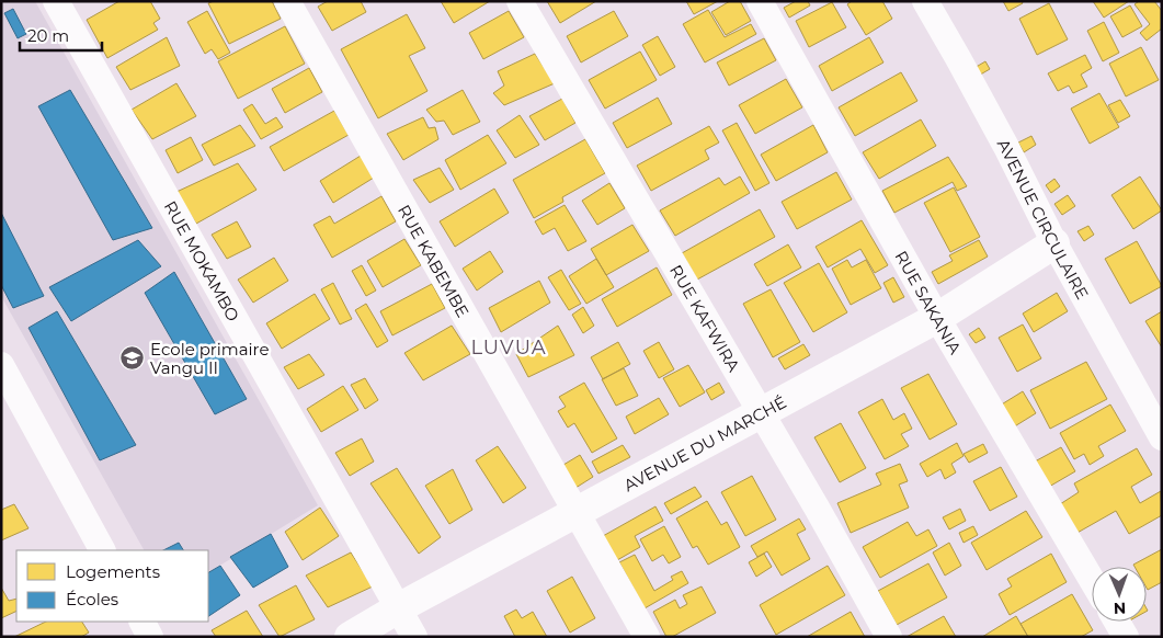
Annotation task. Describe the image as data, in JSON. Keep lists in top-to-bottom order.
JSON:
{
  "streets": {
    "street": [
      "AVENUE CIRCULAIRE",
      "RUE MOKAMBO",
      "RUE KABEMBE",
      "RUE SAKANIA",
      "RUE KAFWIRA",
      "AVENUE DU MARCHÉ"
    ]
  },
  "crossings": [
    ["AVENUE CIRCULAIRE", "AVENUE DU MARCHÉ"],
    ["RUE MOKAMBO", "AVENUE DU MARCHÉ"],
    ["RUE KABEMBE", "AVENUE DU MARCHÉ"],
    ["RUE SAKANIA", "AVENUE DU MARCHÉ"],
    ["RUE KAFWIRA", "AVENUE DU MARCHÉ"]
  ],
  "districts": ["LUVUA"],
  "places": {
    "school or university": ["Ecole primaire Vangu II"]
  },
  "legend": ["Logements", "Écoles"],
  "scale_bar": "20 m",
  "north": "bottom"
}
